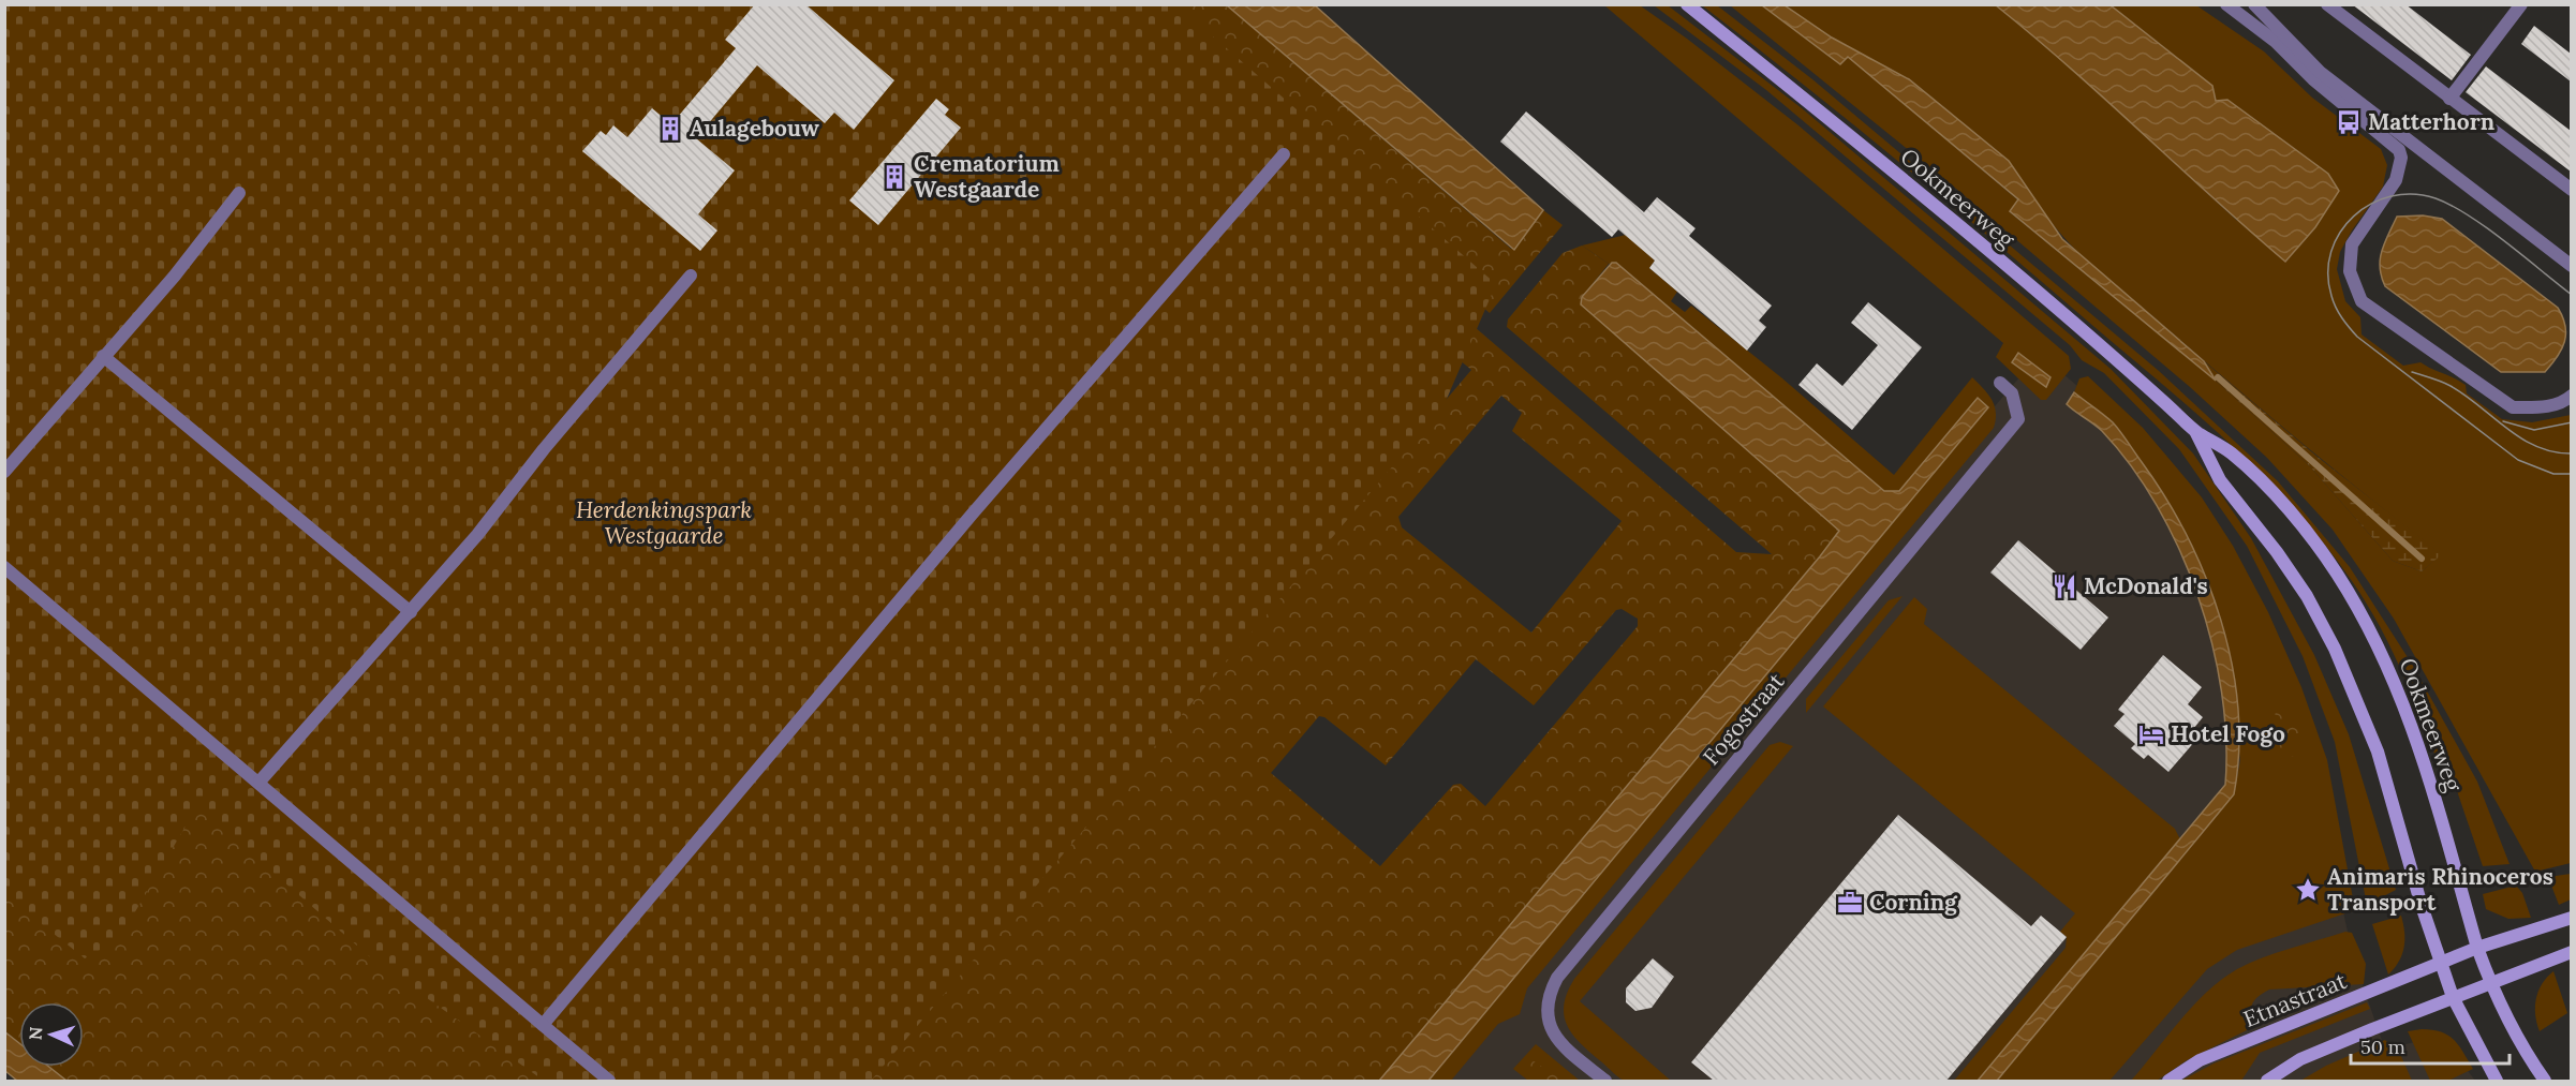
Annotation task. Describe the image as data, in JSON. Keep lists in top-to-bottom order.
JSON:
{
  "streets": {
    "main road": ["Ookmeerweg", "Etnastraat"],
    "street": ["Fogostraat"]
  },
  "crossings": [
    ["Ookmeerweg", "Etnastraat"]
  ],
  "parks": ["Herdenkingspark Westgaarde"],
  "places": {
    "bus stop": ["Matterhorn"],
    "building": ["Aulagebouw", "Crematorium Westgaarde"],
    "restaurant": ["McDonald's"],
    "hotel": ["Hotel Fogo"],
    "place": ["Animaris Rhinoceros Transport"],
    "office": ["Corning"]
  },
  "scale_bar": "50 m",
  "north": "left"
}
